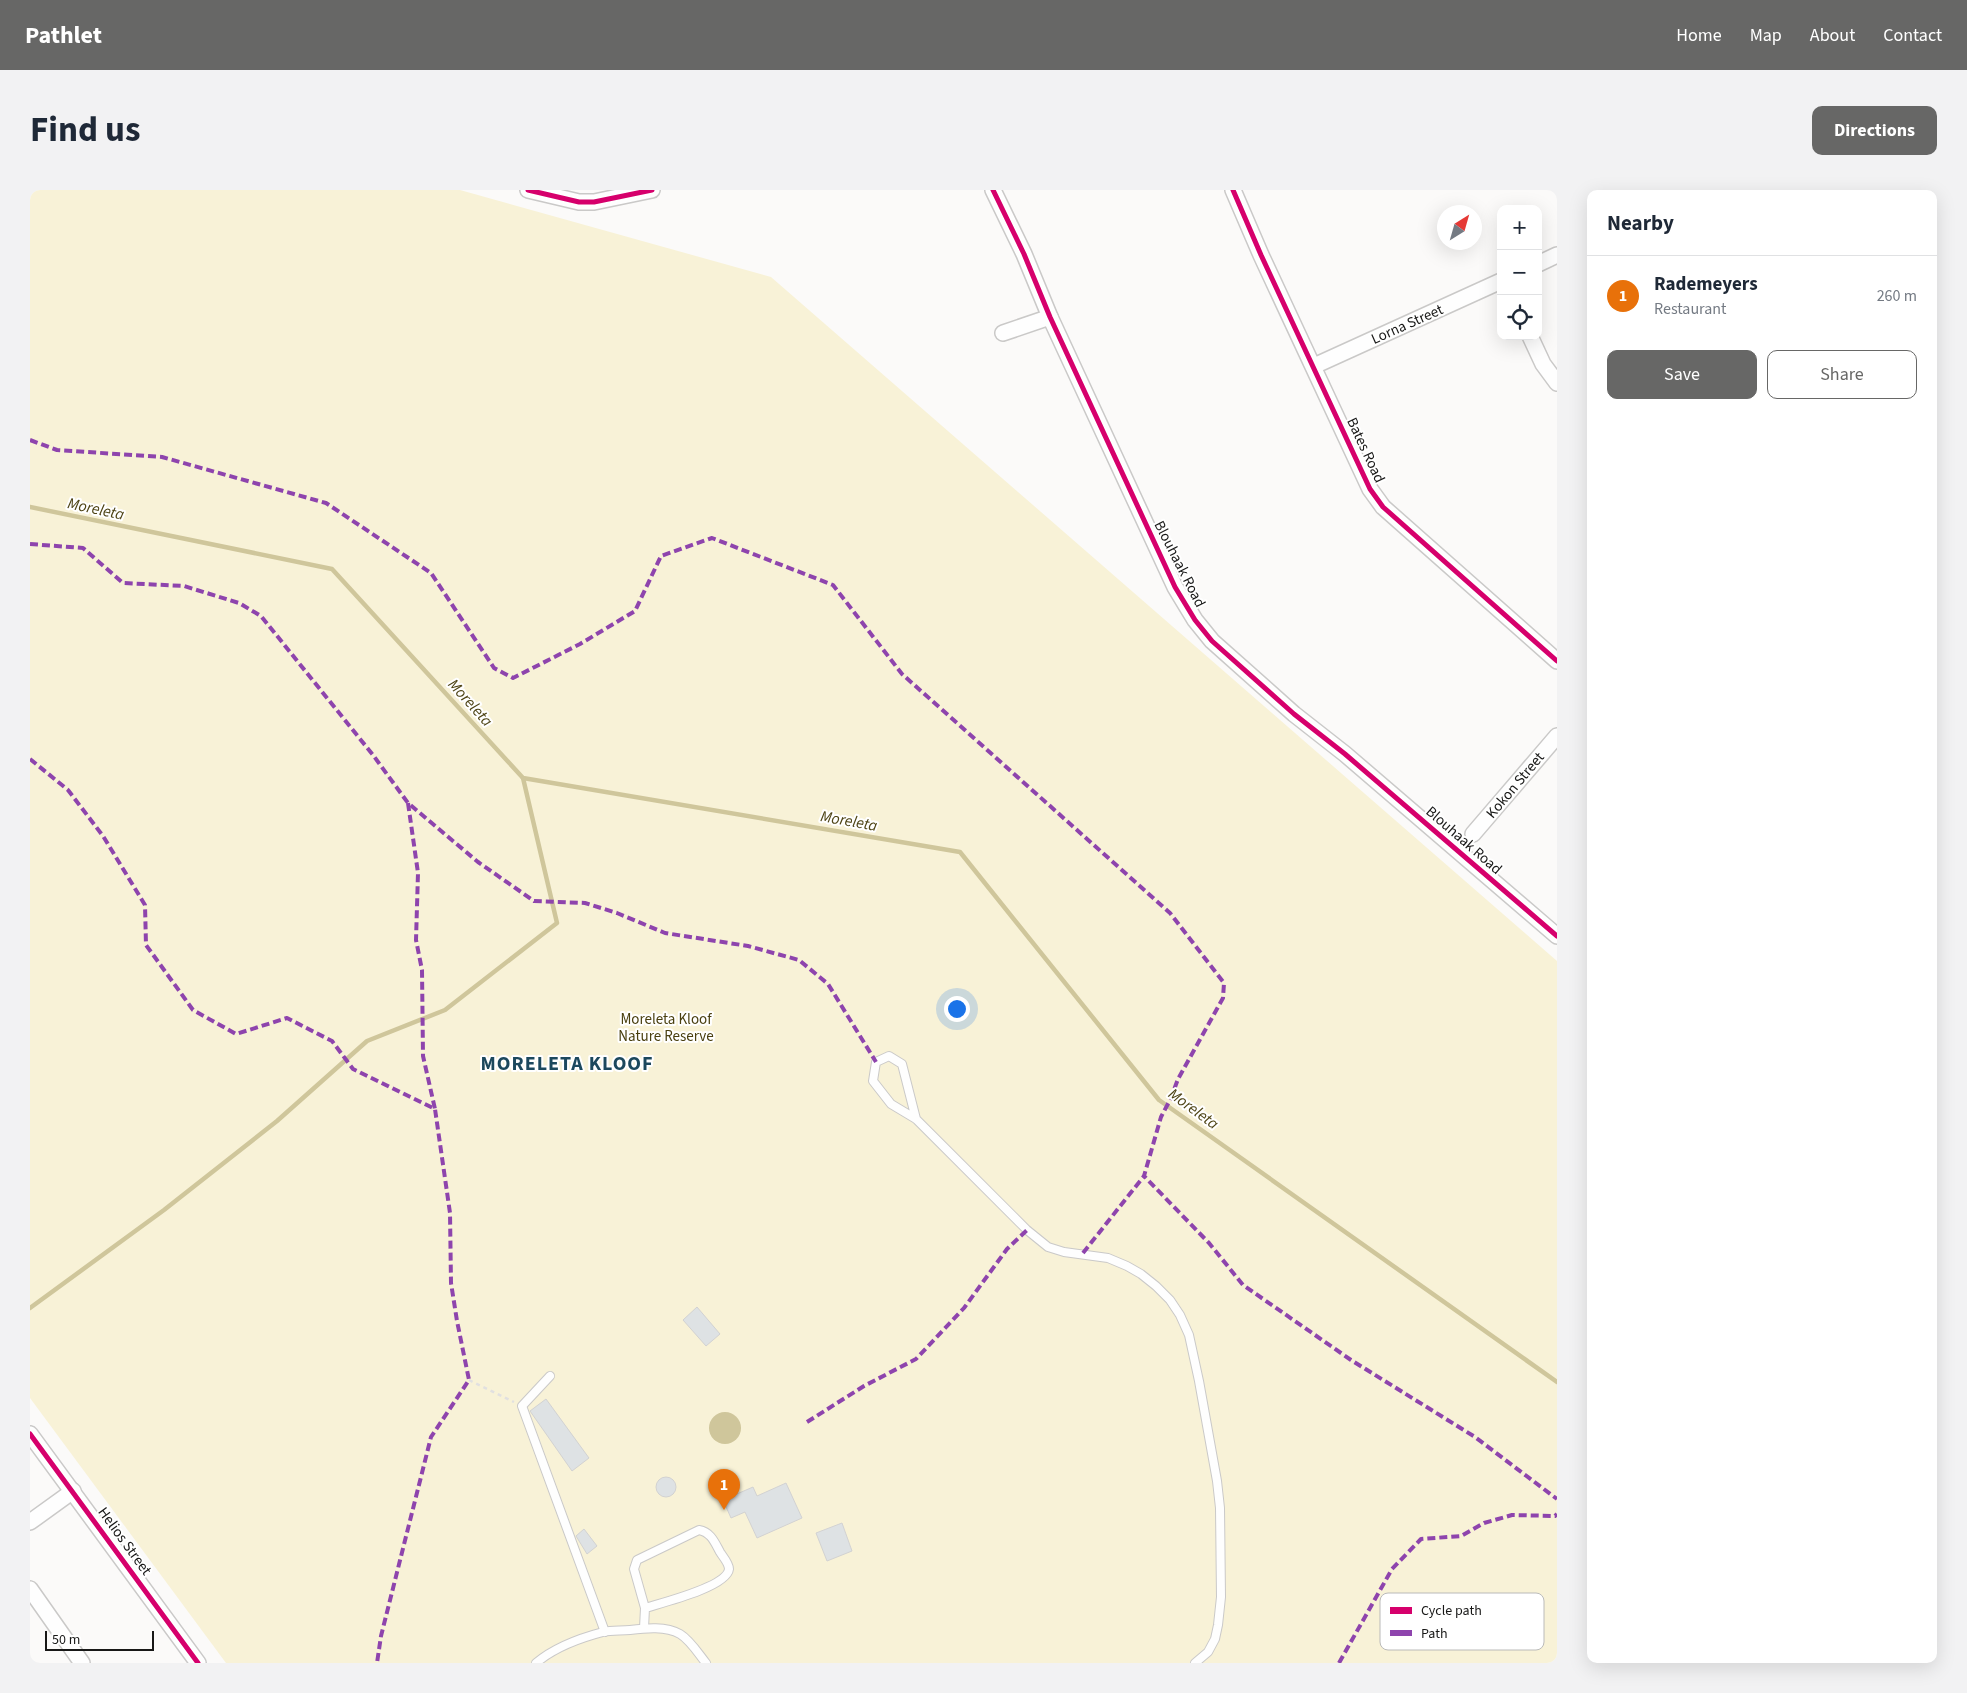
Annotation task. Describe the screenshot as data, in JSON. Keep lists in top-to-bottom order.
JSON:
{
  "streets": {
    "street": [
      "Lorna Street",
      "Bates Road",
      "Blouhaak Road",
      "Kokon Street",
      "Helios Street"
    ]
  },
  "crossings": [
    ["Lorna Street", "Bates Road"]
  ],
  "districts": ["MORELETA KLOOF"],
  "water": ["Moreleta"],
  "parks": ["Moreleta Kloof Nature Reserve"],
  "legend": ["Cycle path", "Path"],
  "scale_bar": "50 m",
  "north": "top right",
  "page": {
    "header": "Pathlet",
    "nav": [
      "Home",
      "Map",
      "About",
      "Contact"
    ],
    "title": "Find us",
    "buttons": [
      "Directions",
      ["Save", "Share"]
    ],
    "heading": "Nearby",
    "map_buttons": ["+", "−"],
    "list": [
      {
        "mark": "1",
        "name": "Rademeyers",
        "note": "Restaurant",
        "value": "260 m"
      }
    ],
    "pins": "1",
    "scale": "50 m"
  }
}
